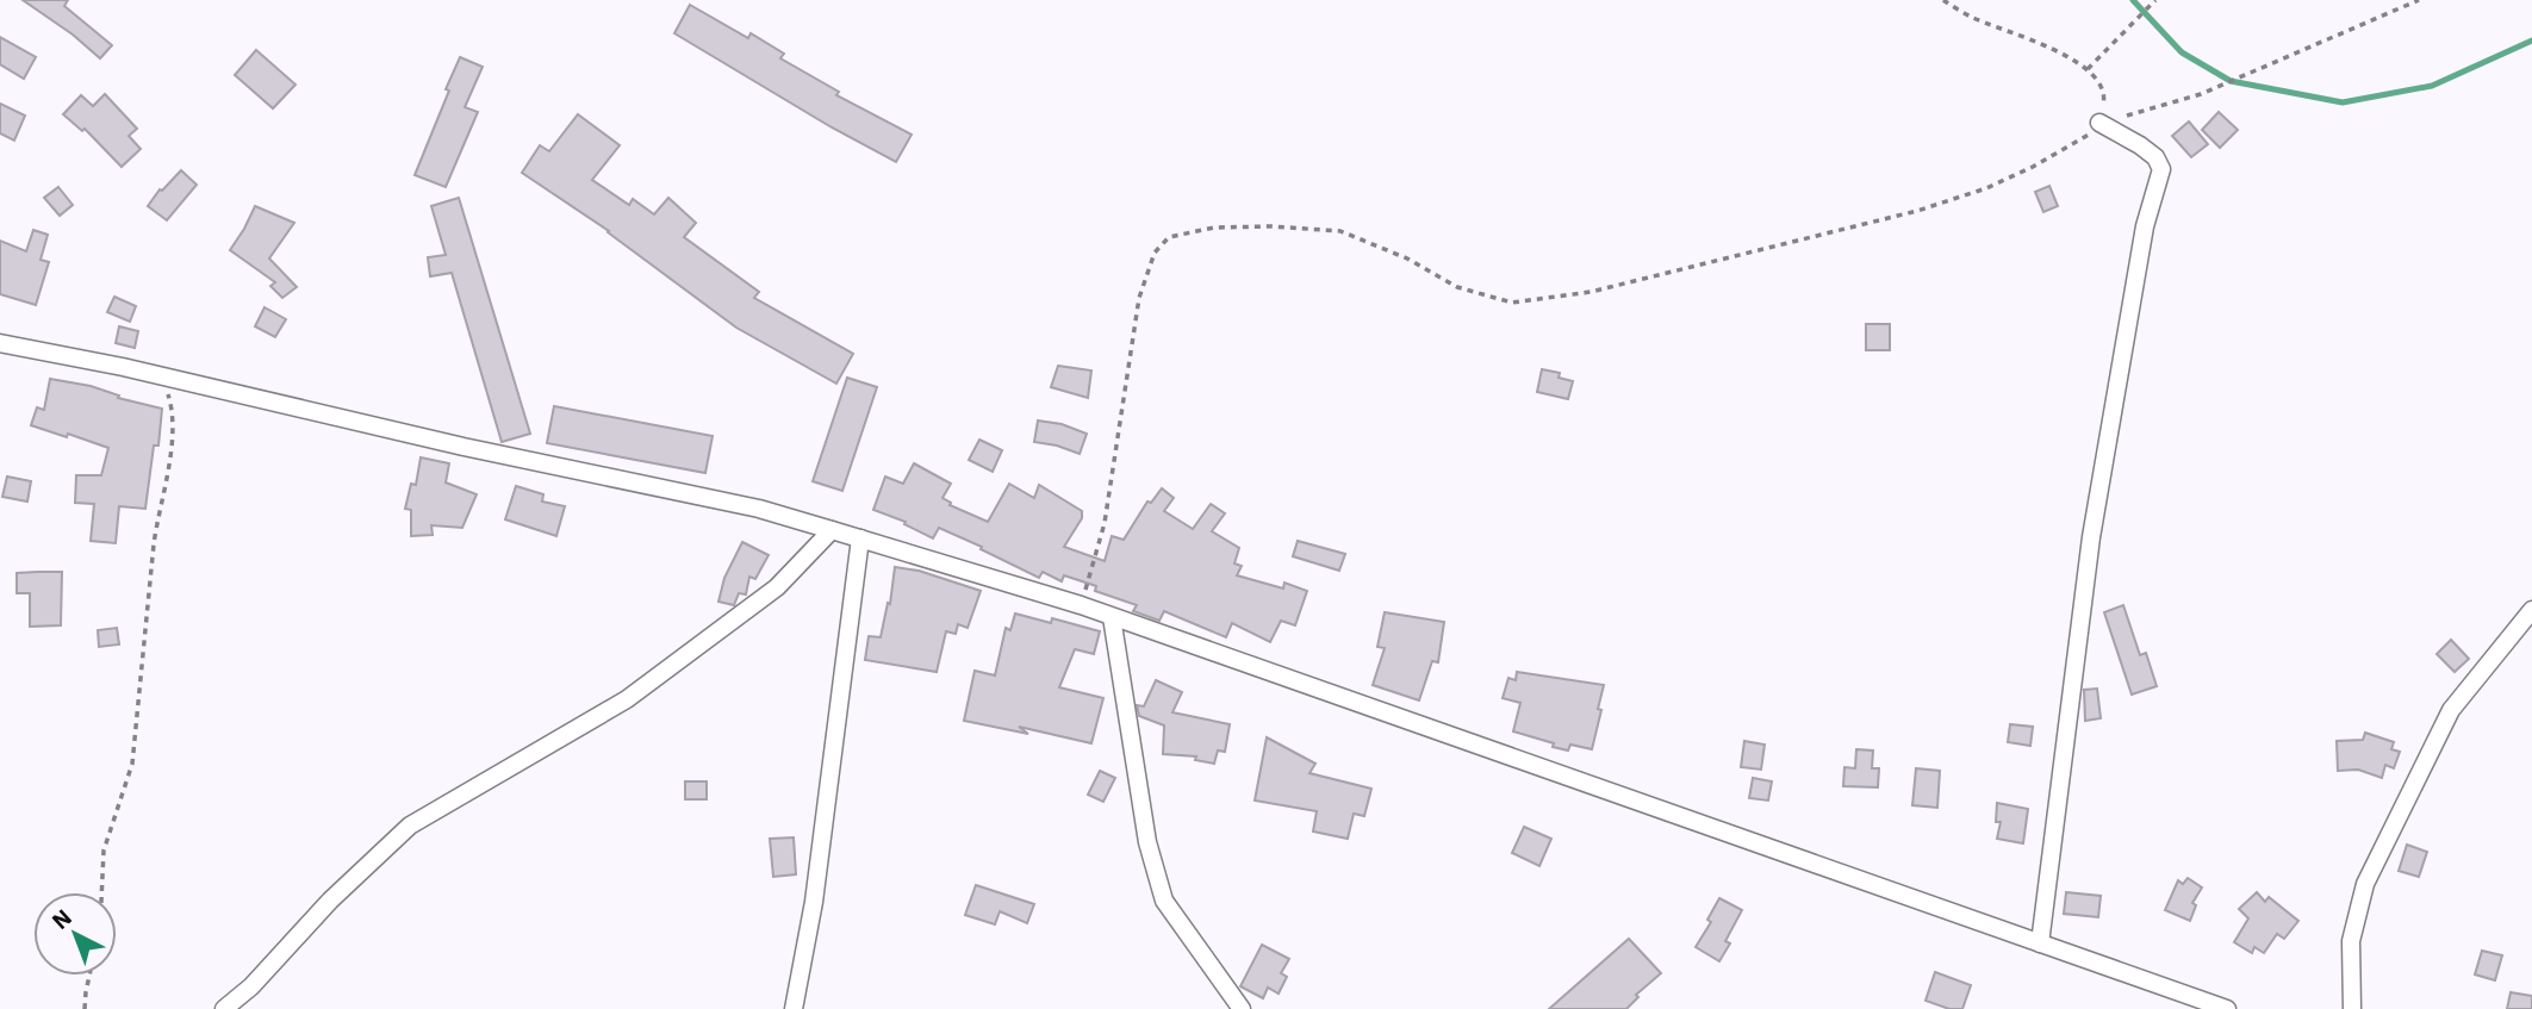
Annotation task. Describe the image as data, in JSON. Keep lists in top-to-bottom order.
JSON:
{
  "north": "top left"
}
